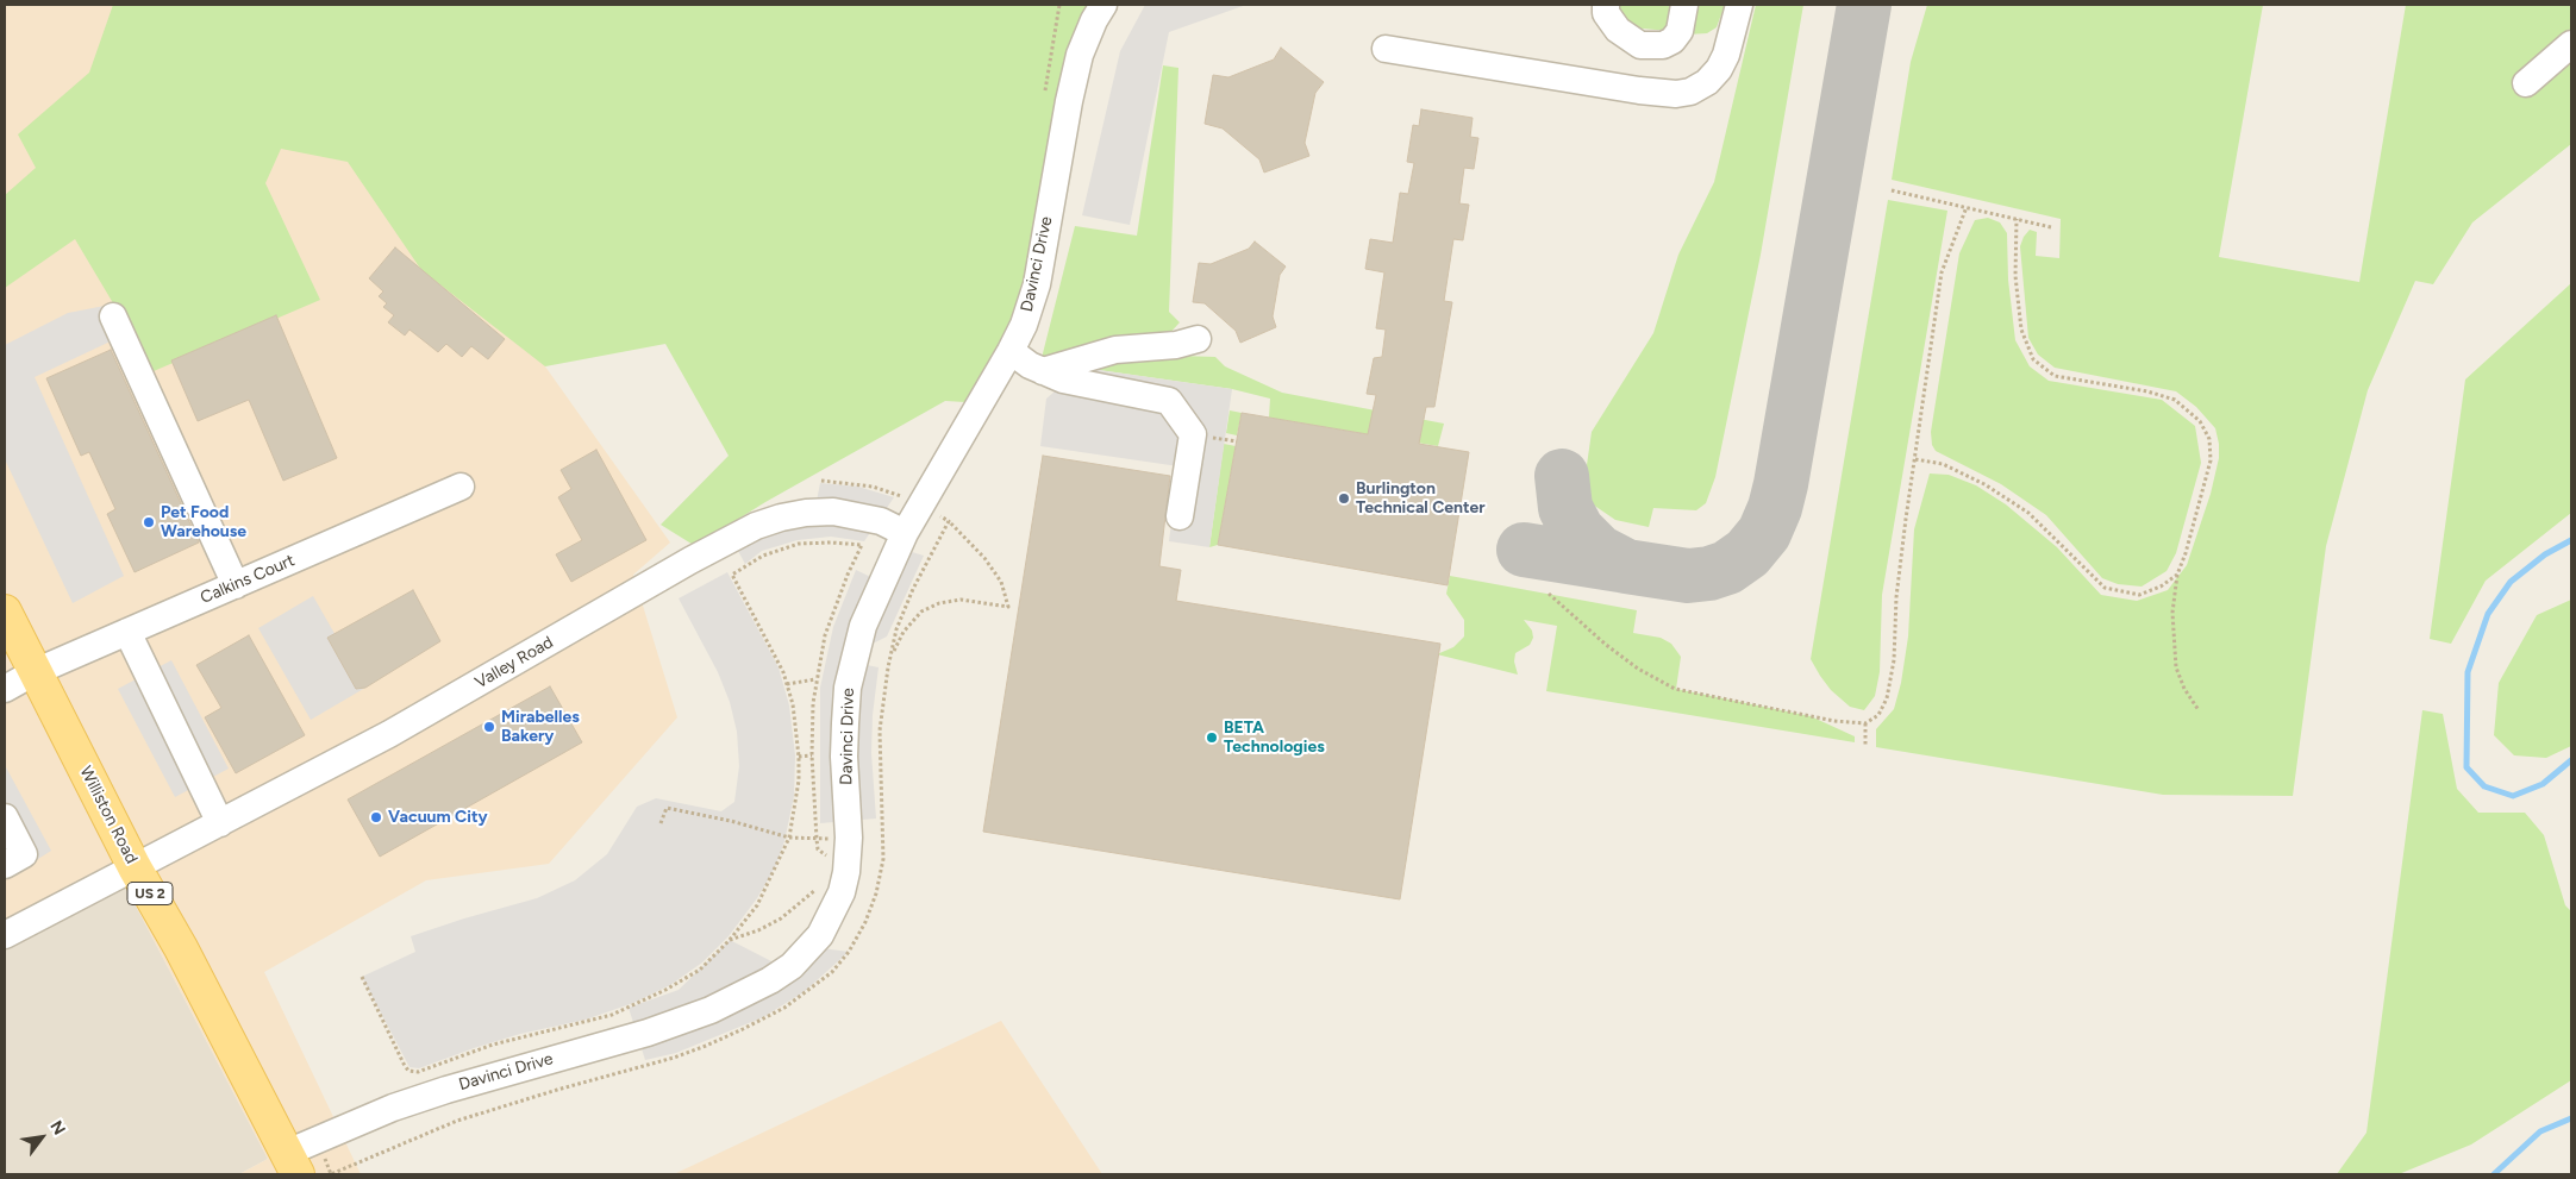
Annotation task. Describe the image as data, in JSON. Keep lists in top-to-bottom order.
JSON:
{
  "streets": {
    "main road": ["Williston Road", "US 2"],
    "street": ["Davinci Drive", "Calkins Court", "Valley Road"]
  },
  "crossings": [
    ["Davinci Drive", "Valley Road"],
    ["Davinci Drive", "Williston Road"],
    ["Calkins Court", "Williston Road"],
    ["Valley Road", "Williston Road"]
  ],
  "places": [
    "Burlington Technical Center",
    "Pet Food Warehouse",
    "Mirabelles Bakery",
    "BETA Technologies",
    "Vacuum City"
  ],
  "north": "top right"
}
